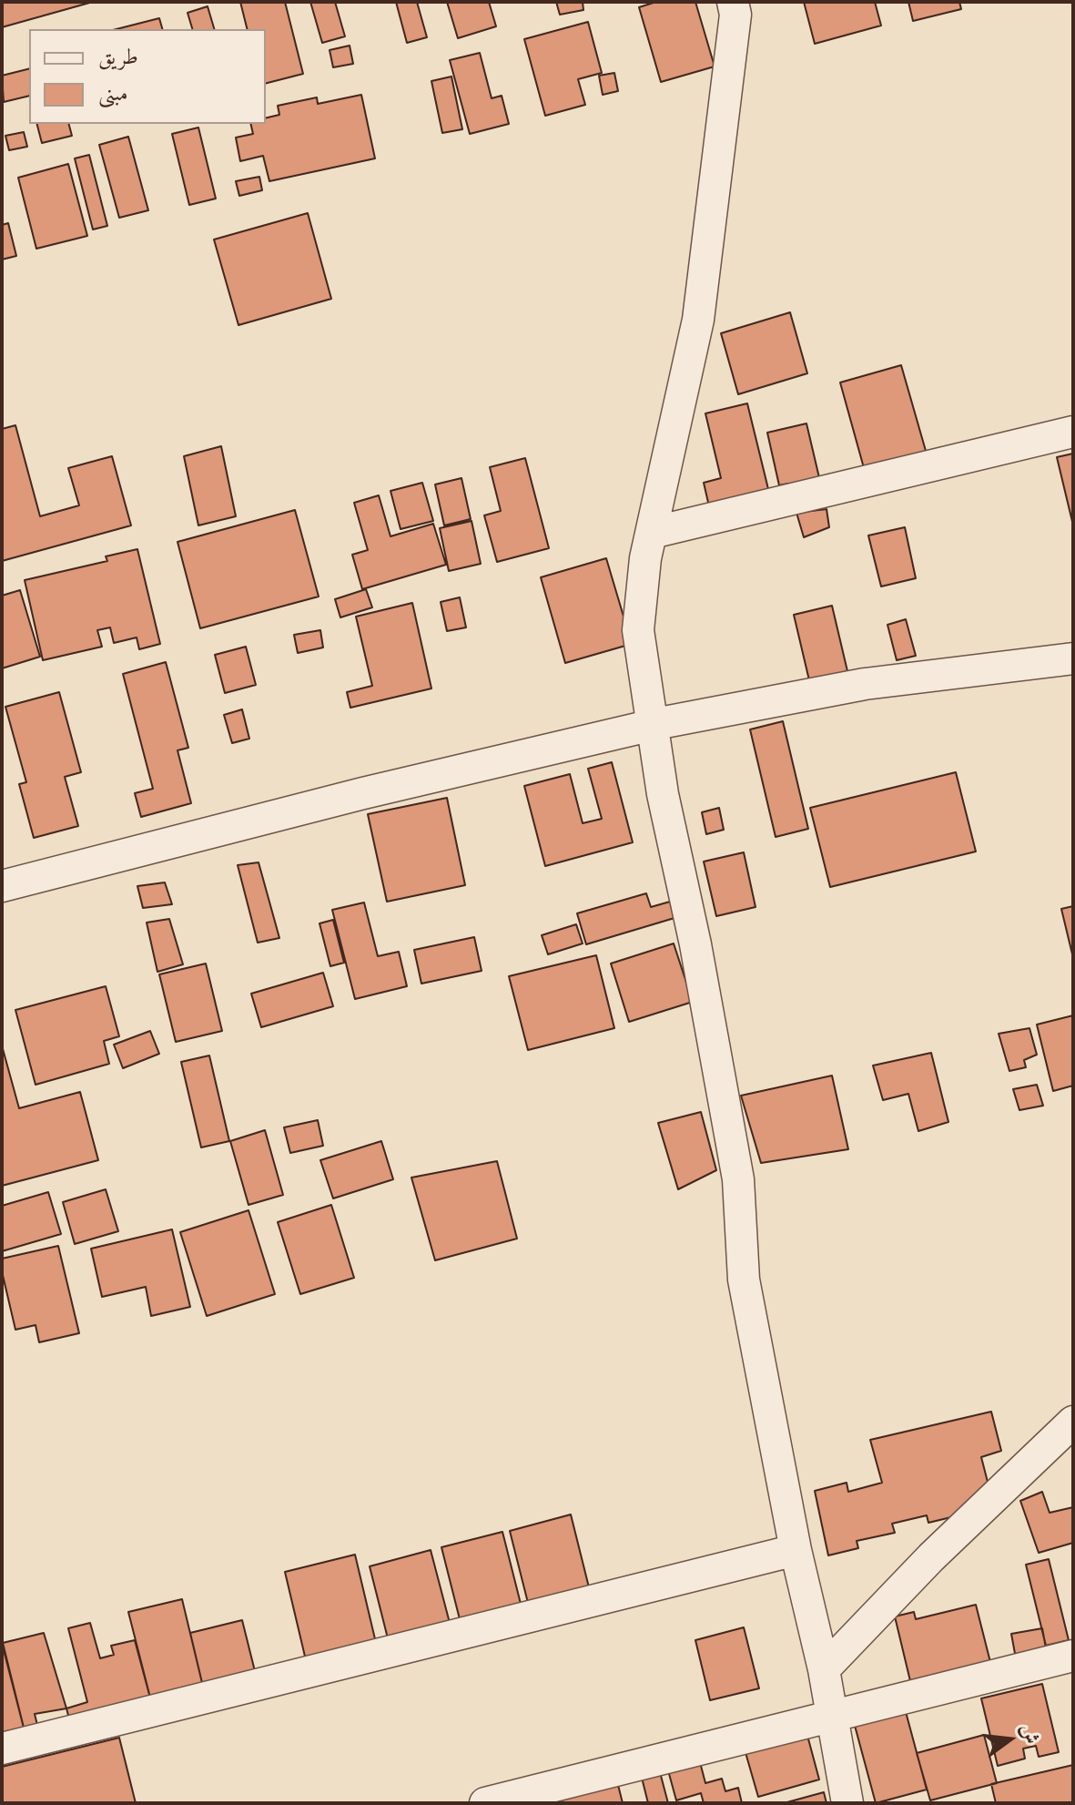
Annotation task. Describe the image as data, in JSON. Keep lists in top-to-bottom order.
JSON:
{
  "legend": ["طريق", "مبنى"],
  "north": "right"
}
